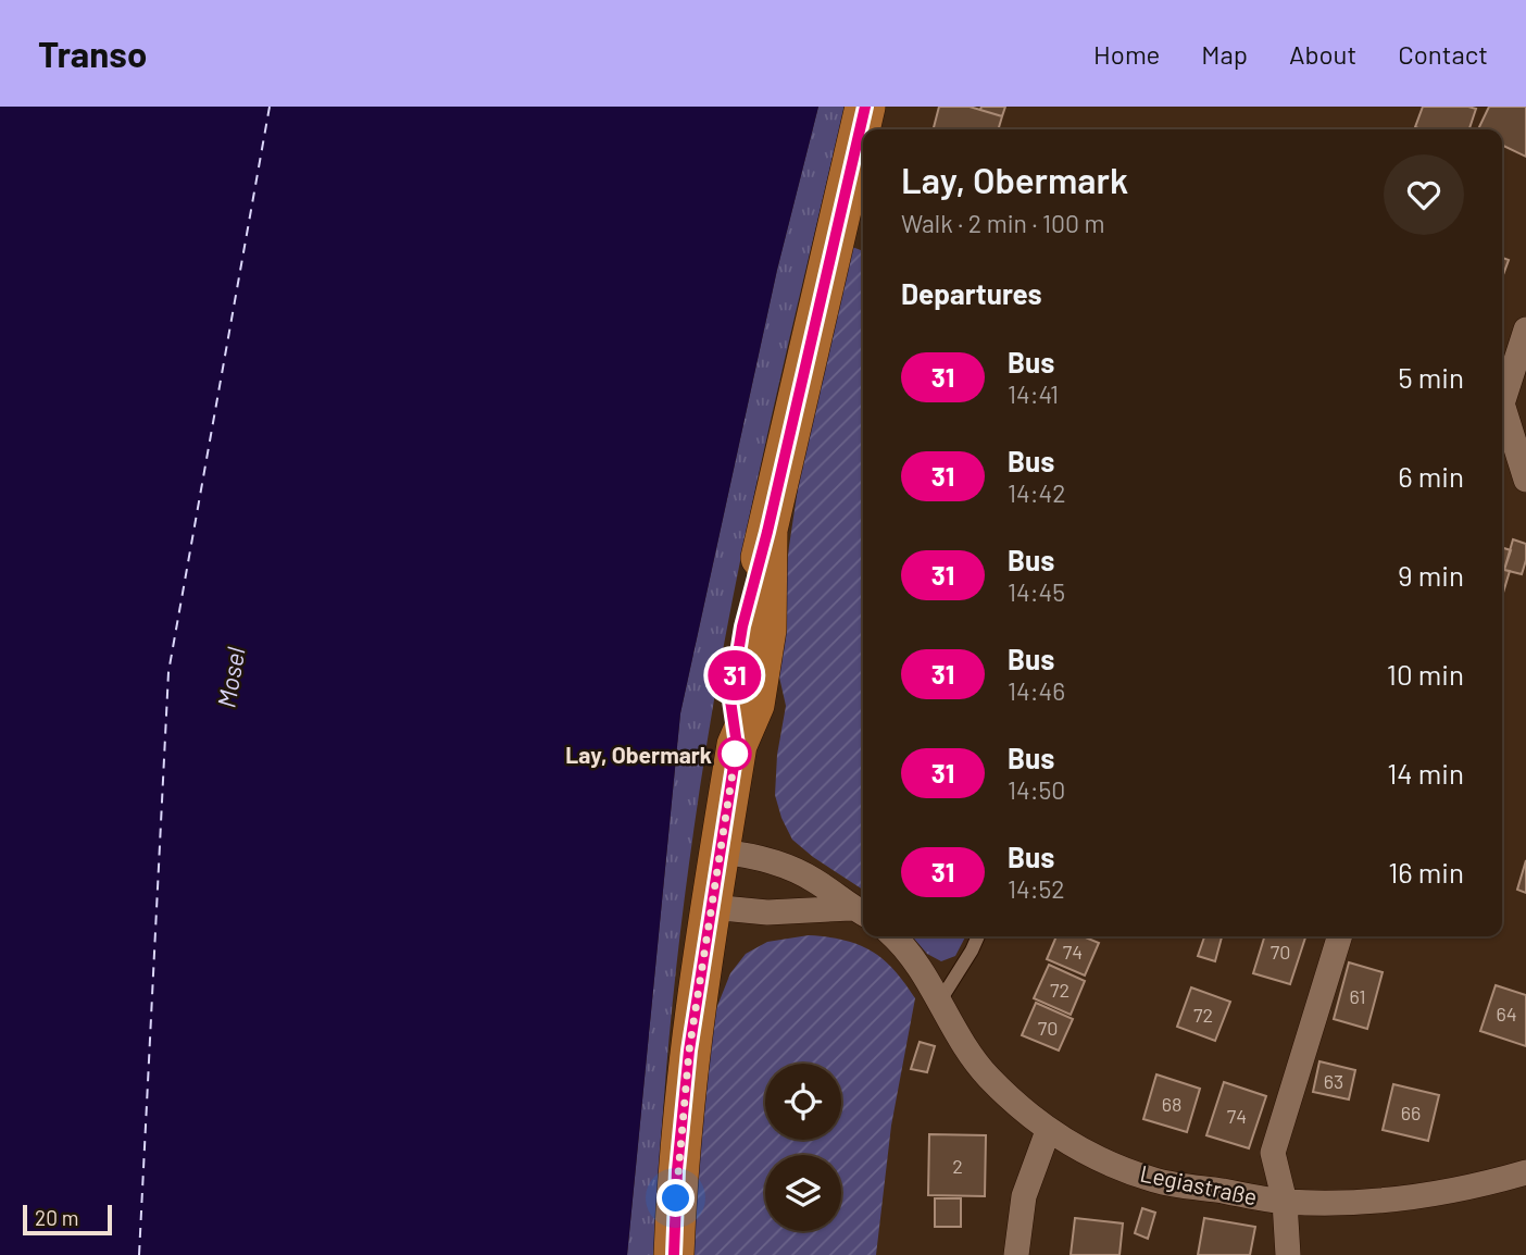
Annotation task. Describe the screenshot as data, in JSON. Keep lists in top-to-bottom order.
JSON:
{
  "streets": {
    "street": ["Legiastraße"]
  },
  "water": ["Mosel"],
  "places": ["Lay, Obermark"],
  "lines": ["bus line 31"],
  "house_numbers": [
    "74",
    "70",
    "72",
    "61",
    "64",
    "72",
    "70",
    "63",
    "68",
    "66",
    "74",
    "2"
  ],
  "scale_bar": "20 m",
  "page": {
    "header": "Transo",
    "nav": [
      "Home",
      "Map",
      "About",
      "Contact"
    ],
    "on_map": "31",
    "heading": [
      ["Lay, Obermark", "Walk · 2 min · 100 m"],
      "Departures"
    ],
    "list": [
      {
        "mark": "31",
        "name": "Bus",
        "note": "14:41",
        "value": "5 min"
      },
      {
        "mark": "31",
        "name": "Bus",
        "note": "14:42",
        "value": "6 min"
      },
      {
        "mark": "31",
        "name": "Bus",
        "note": "14:45",
        "value": "9 min"
      },
      {
        "mark": "31",
        "name": "Bus",
        "note": "14:46",
        "value": "10 min"
      },
      {
        "mark": "31",
        "name": "Bus",
        "note": "14:50",
        "value": "14 min"
      },
      {
        "mark": "31",
        "name": "Bus",
        "note": "14:52",
        "value": "16 min"
      }
    ],
    "scale": "20 m"
  }
}
